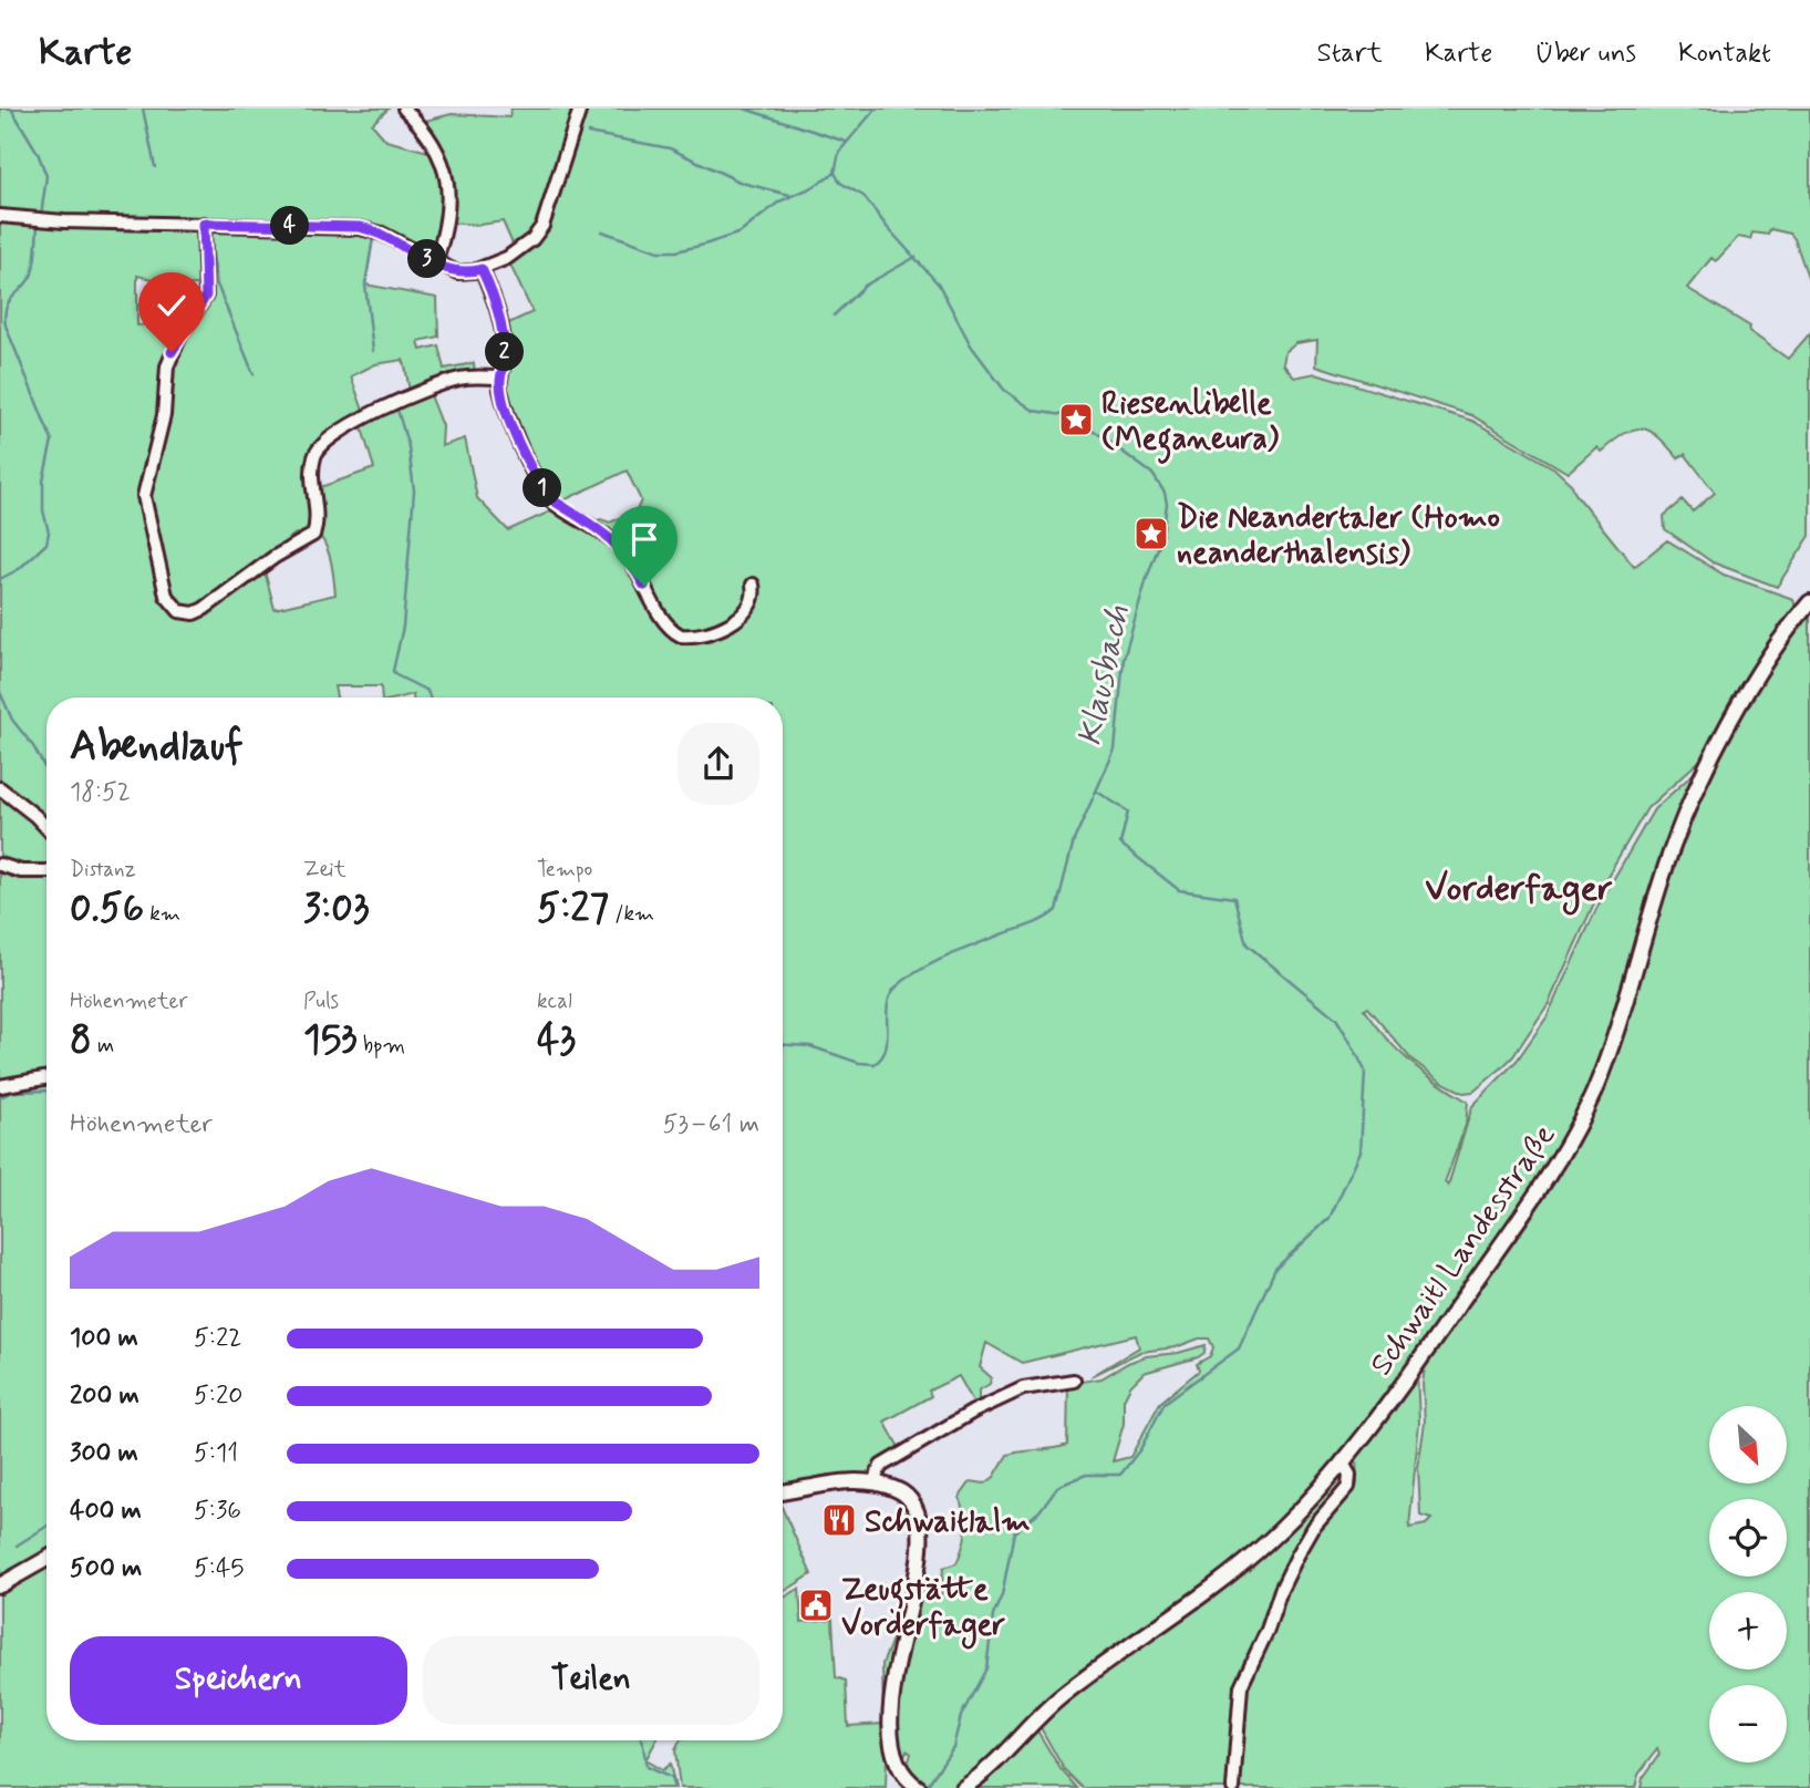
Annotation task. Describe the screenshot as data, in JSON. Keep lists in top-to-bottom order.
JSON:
{
  "streets": {
    "street": ["Schwaitl Landesstraße"]
  },
  "districts": ["Vorderfager"],
  "water": ["Klausbach"],
  "places": {
    "place": ["Riesenlibelle (Meganeura)", "Die Neandertaler (Homo neanderthalensis)"],
    "restaurant": ["Schwaitlalm"],
    "public building": ["Zeugstätte Vorderfager"]
  },
  "north": "bottom right",
  "page": {
    "header": "Karte",
    "nav": [
      "Start",
      "Karte",
      "Über uns",
      "Kontakt"
    ],
    "pins": [
      "4",
      "3",
      "2",
      "1"
    ],
    "heading": ["Abendlauf", "18:52"],
    "stats": [
      ["Distanz", "0.56 km"],
      ["Zeit", "3:03"],
      ["Tempo", "5:27 /km"],
      ["Höhenmeter", "8 m"],
      ["Puls", "153 bpm"],
      ["kcal", "43"]
    ],
    "chart": ["Höhenmeter", "53–61 m"],
    "list": [
      {
        "name": "100 m",
        "note": "5:22"
      },
      {
        "name": "200 m",
        "note": "5:20"
      },
      {
        "name": "300 m",
        "note": "5:11"
      },
      {
        "name": "400 m",
        "note": "5:36"
      },
      {
        "name": "500 m",
        "note": "5:45"
      }
    ],
    "map_buttons": ["+", "−"],
    "buttons": ["Speichern", "Teilen"]
  }
}
